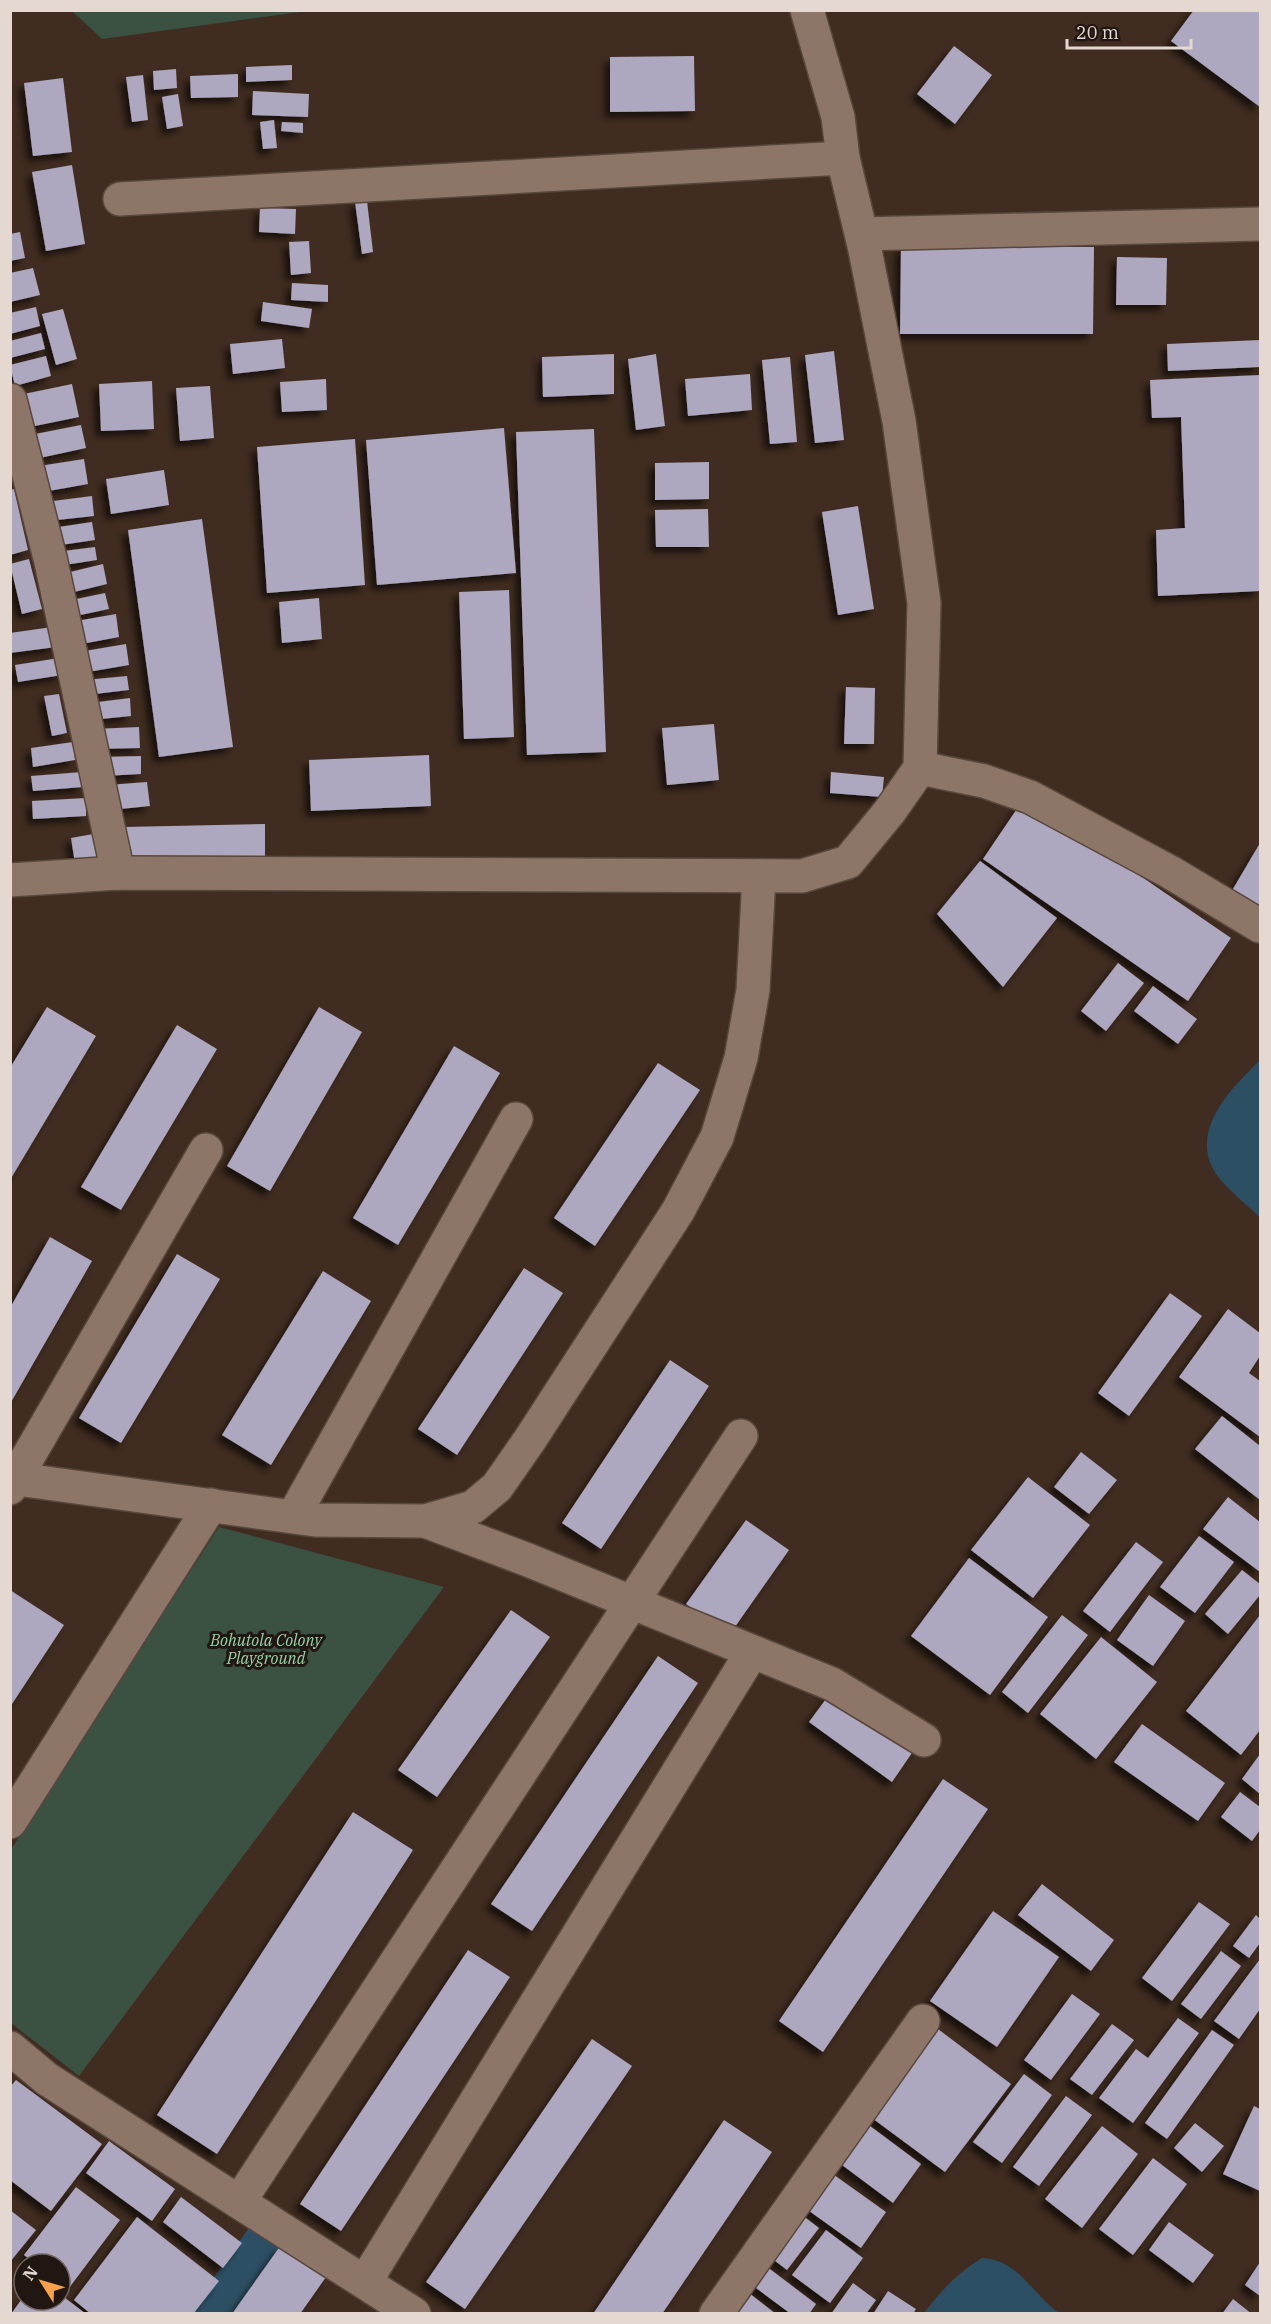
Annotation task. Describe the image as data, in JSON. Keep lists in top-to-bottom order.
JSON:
{
  "parks": ["Bohutola Colony Playground"],
  "scale_bar": "20 m",
  "north": "top left"
}
